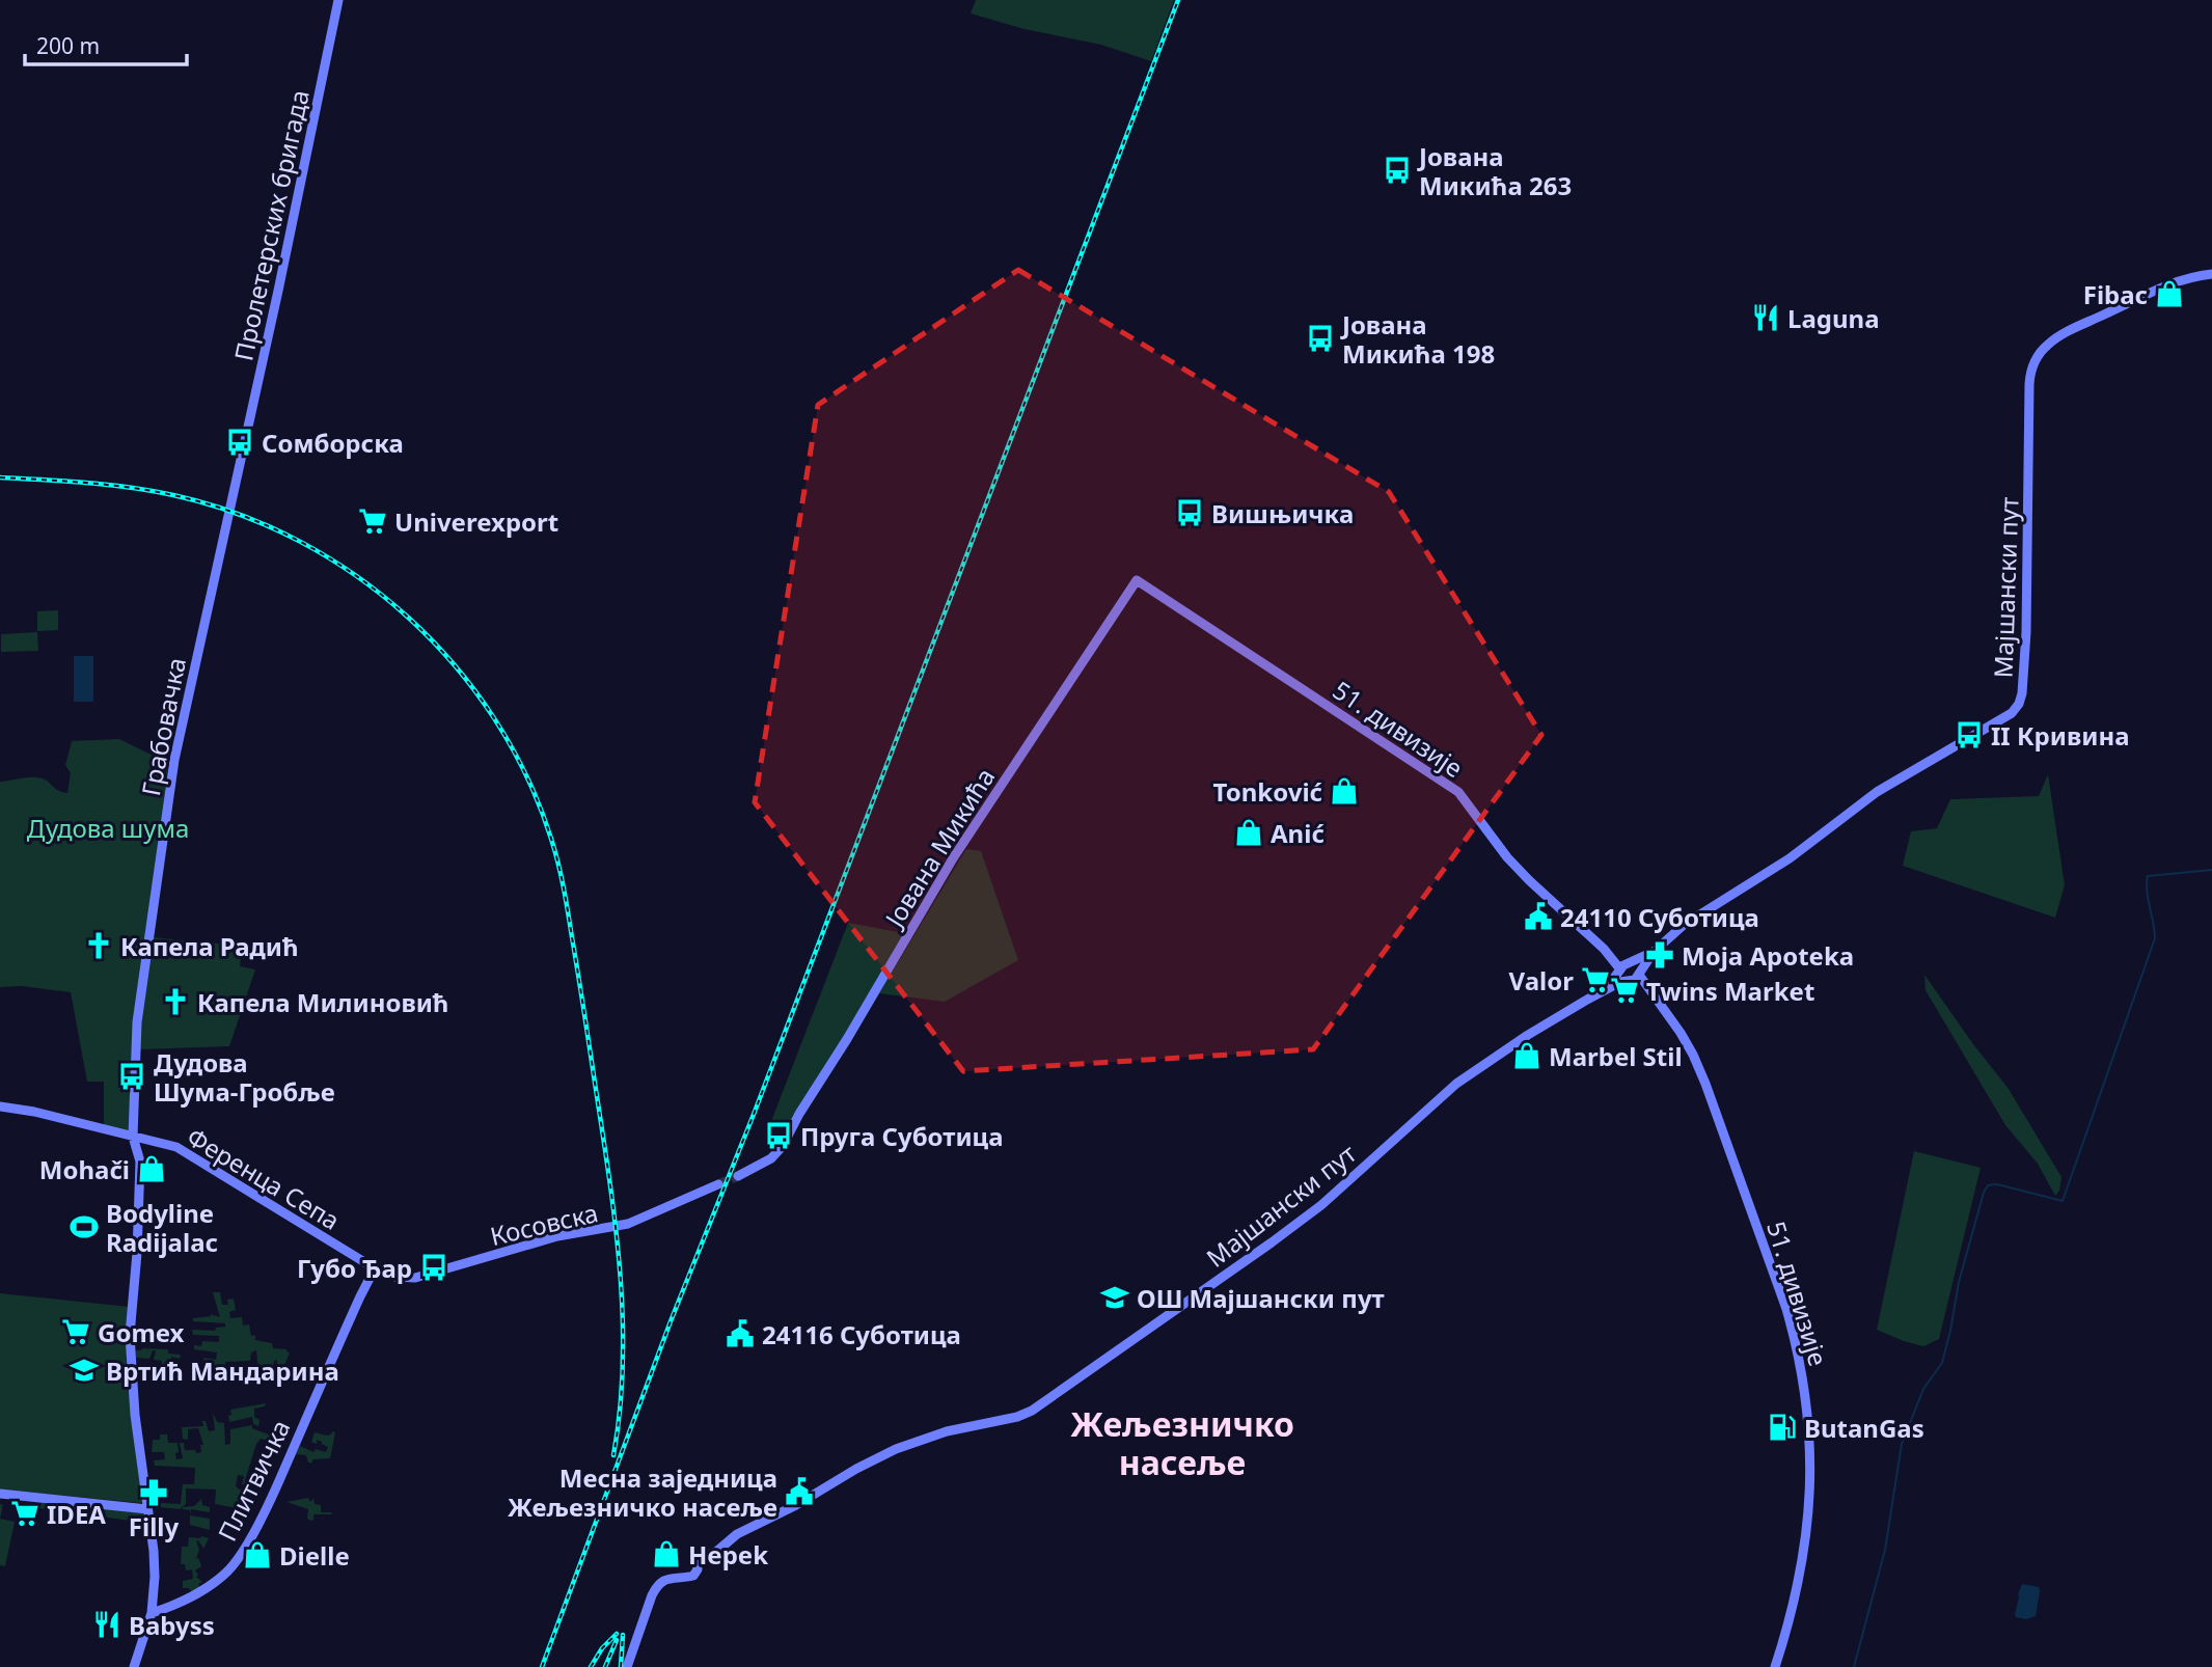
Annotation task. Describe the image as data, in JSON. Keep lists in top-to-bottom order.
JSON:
{
  "streets": {
    "street": [
      "Пролетерских бригада",
      "Мајшански пут",
      "Грабовачка",
      "51. дивизије",
      "Јована Микића",
      "Ференца Сепа",
      "Косовска",
      "Плитвичка"
    ]
  },
  "crossings": [
    ["Пролетерских бригада", "Грабовачка"],
    ["Мајшански пут", "51. дивизије"],
    ["Грабовачка", "Ференца Сепа"],
    ["Грабовачка", "Плитвичка"],
    ["51. дивизије", "Јована Микића"],
    ["Ференца Сепа", "Косовска"],
    ["Ференца Сепа", "Плитвичка"],
    ["Косовска", "Плитвичка"]
  ],
  "districts": ["Жељезничко насеље"],
  "parks": ["Дудова шума"],
  "places": {
    "bus stop": [
      "Јована Микића 263",
      "Јована Микића 198",
      "Сомборска",
      "Вишњичка",
      "II Кривина",
      "Дудова Шума-Гробље",
      "Пруга Суботица",
      "Губо Ђар"
    ],
    "shop": [
      "Fibac",
      "Tonković",
      "Anić",
      "Marbel Stil",
      "Mohači",
      "Hepek",
      "Dielle"
    ],
    "restaurant": ["Laguna", "Babyss"],
    "supermarket": [
      "Univerexport",
      "Valor",
      "Twins Market",
      "Gomex",
      "IDEA"
    ],
    "public building": ["24110 Суботица", "24116 Суботица", "Месна заједница Жељезничко насеље"],
    "church": ["Капела Радић", "Капела Милиновић"],
    "pharmacy": ["Moja Apoteka", "Filly"],
    "sports": ["Bodyline Radijalac"],
    "school or university": ["ОШ Мајшански пут", "Вртић Мандарина"],
    "fuel station": ["ButanGas"]
  },
  "scale_bar": "200 m"
}
